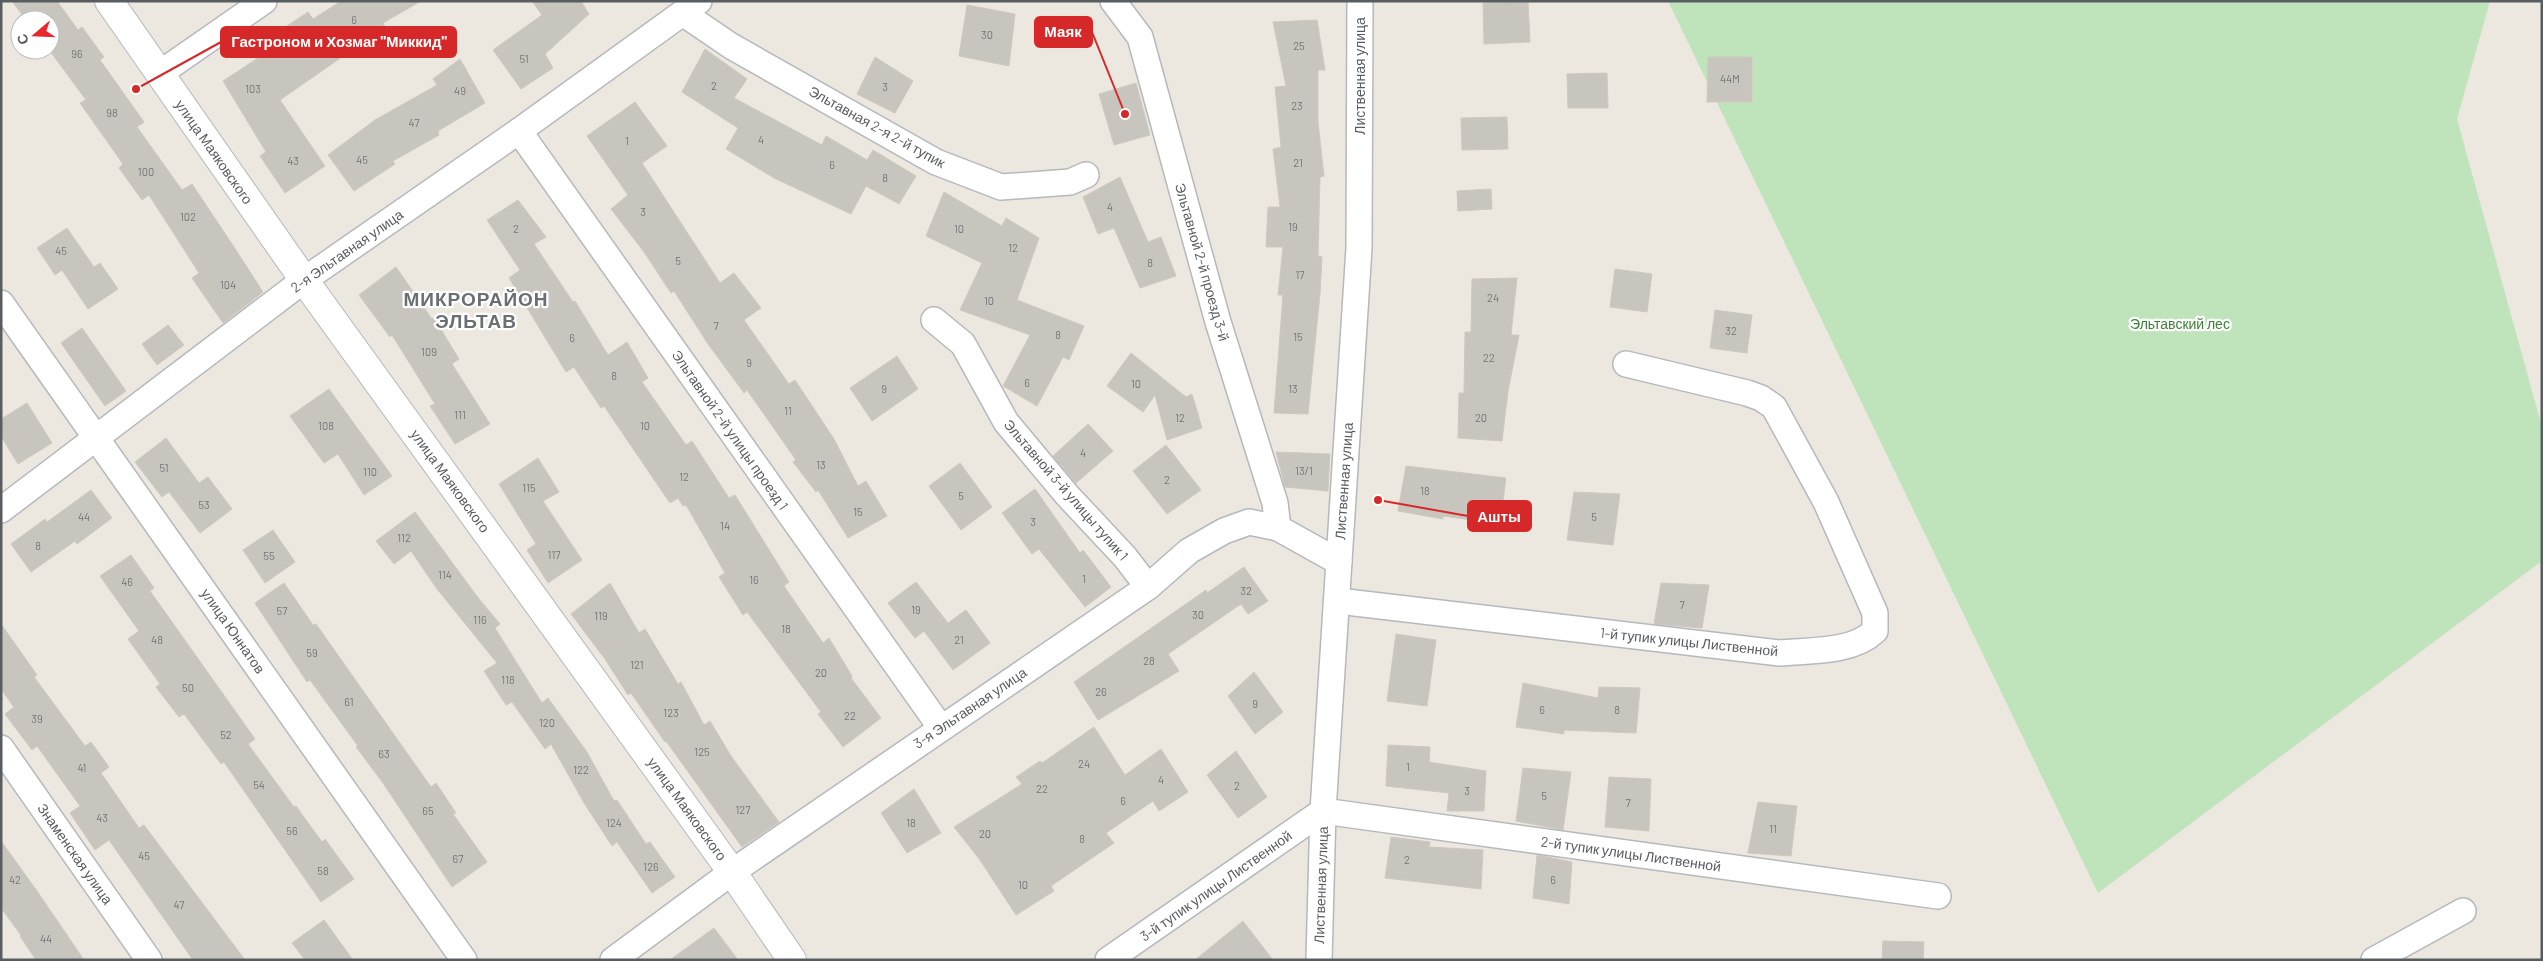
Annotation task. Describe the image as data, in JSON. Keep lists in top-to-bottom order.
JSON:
{
  "streets": {
    "street": [
      "Лиственная улица",
      "Эльтавная 2-я 2-й тупик",
      "улица Маяковского",
      "2-я Эльтавная улица",
      "Эльтавной 2-й проезд 3-й",
      "Эльтавной 2-й улицы проезд 1",
      "Эльтавной 3-й улицы тупик 1",
      "улица Юннатов",
      "1-й тупик улицы Лиственной",
      "3-я Эльтавная улица",
      "Знаменская улица",
      "2-й тупик улицы Лиственной",
      "3-й тупик улицы Лиственной"
    ]
  },
  "crossings": [
    ["Лиственная улица", "1-й тупик улицы Лиственной"],
    ["Лиственная улица", "3-я Эльтавная улица"],
    ["Лиственная улица", "2-й тупик улицы Лиственной"],
    ["Лиственная улица", "3-й тупик улицы Лиственной"],
    ["Эльтавная 2-я 2-й тупик", "2-я Эльтавная улица"],
    ["улица Маяковского", "2-я Эльтавная улица"],
    ["улица Маяковского", "3-я Эльтавная улица"],
    ["2-я Эльтавная улица", "Эльтавной 2-й улицы проезд 1"],
    ["2-я Эльтавная улица", "улица Юннатов"],
    ["Эльтавной 2-й проезд 3-й", "3-я Эльтавная улица"],
    ["Эльтавной 2-й улицы проезд 1", "3-я Эльтавная улица"],
    ["Эльтавной 3-й улицы тупик 1", "3-я Эльтавная улица"],
    ["2-й тупик улицы Лиственной", "3-й тупик улицы Лиственной"]
  ],
  "districts": ["МИКРОРАЙОН ЭЛЬТАВ"],
  "parks": ["Эльтавский лес"],
  "places": ["Гастроном и Хозмаг \"Миккид\"", "Маяк", "Ашты"],
  "house_numbers": [
    "6",
    "30",
    "25",
    "96",
    "51",
    "44M",
    "2",
    "3",
    "103",
    "49",
    "23",
    "98",
    "47",
    "4",
    "1",
    "45",
    "43",
    "21",
    "6",
    "100",
    "8",
    "4",
    "3",
    "102",
    "19",
    "2",
    "10",
    "12",
    "45",
    "5",
    "8",
    "17",
    "104",
    "24",
    "10",
    "7",
    "32",
    "8",
    "15",
    "6",
    "109",
    "22",
    "9",
    "8",
    "6",
    "10",
    "9",
    "13",
    "11",
    "111",
    "12",
    "20",
    "108",
    "10",
    "4",
    "13",
    "51",
    "13/1",
    "110",
    "12",
    "2",
    "115",
    "18",
    "5",
    "53",
    "15",
    "44",
    "5",
    "3",
    "14",
    "112",
    "8",
    "117",
    "55",
    "114",
    "1",
    "16",
    "46",
    "32",
    "7",
    "19",
    "57",
    "30",
    "119",
    "116",
    "18",
    "48",
    "21",
    "59",
    "28",
    "121",
    "20",
    "118",
    "50",
    "26",
    "61",
    "9",
    "6",
    "8",
    "123",
    "22",
    "39",
    "120",
    "52",
    "125",
    "63",
    "24",
    "1",
    "41",
    "122",
    "4",
    "54",
    "2",
    "22",
    "3",
    "5",
    "6",
    "7",
    "127",
    "65",
    "43",
    "124",
    "18",
    "11",
    "56",
    "20",
    "8",
    "45",
    "67",
    "2",
    "126",
    "58",
    "42",
    "6",
    "10",
    "47",
    "44"
  ],
  "north": "left"
}
